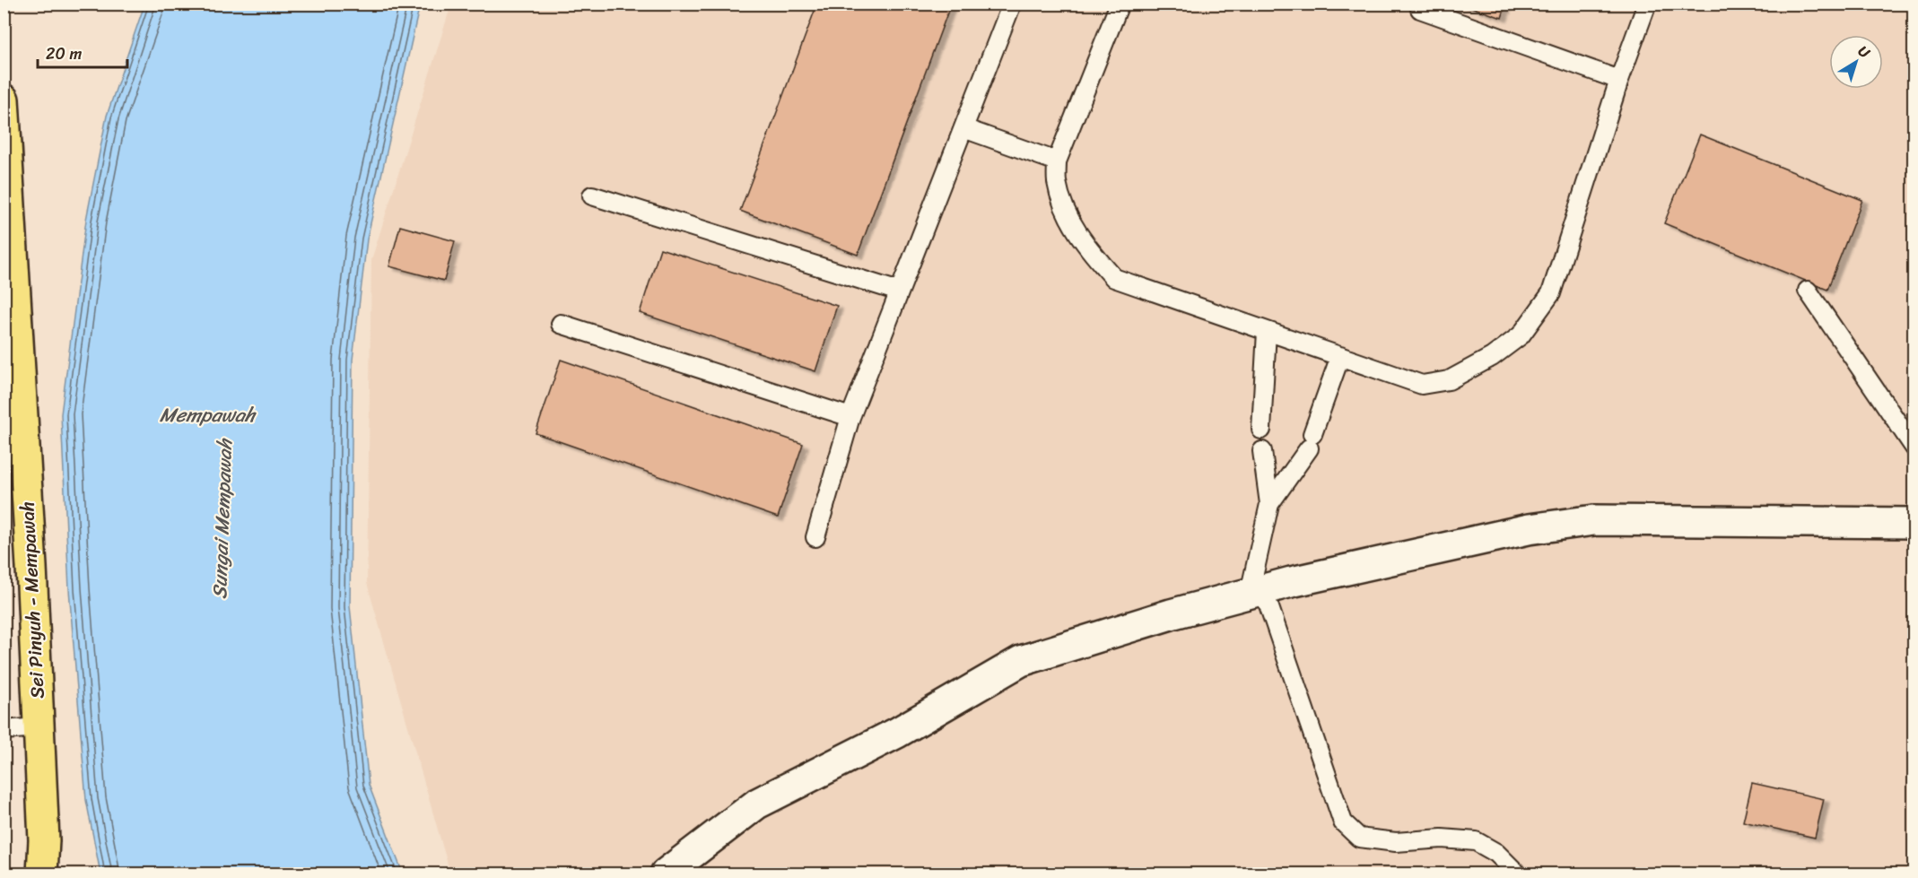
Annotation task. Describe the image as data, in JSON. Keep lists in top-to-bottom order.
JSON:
{
  "streets": {
    "highway": ["Sei Pinyuh - Mempawah"]
  },
  "water": ["Mempawah", "Sungai Mempawah"],
  "scale_bar": "20 m",
  "north": "top right"
}
